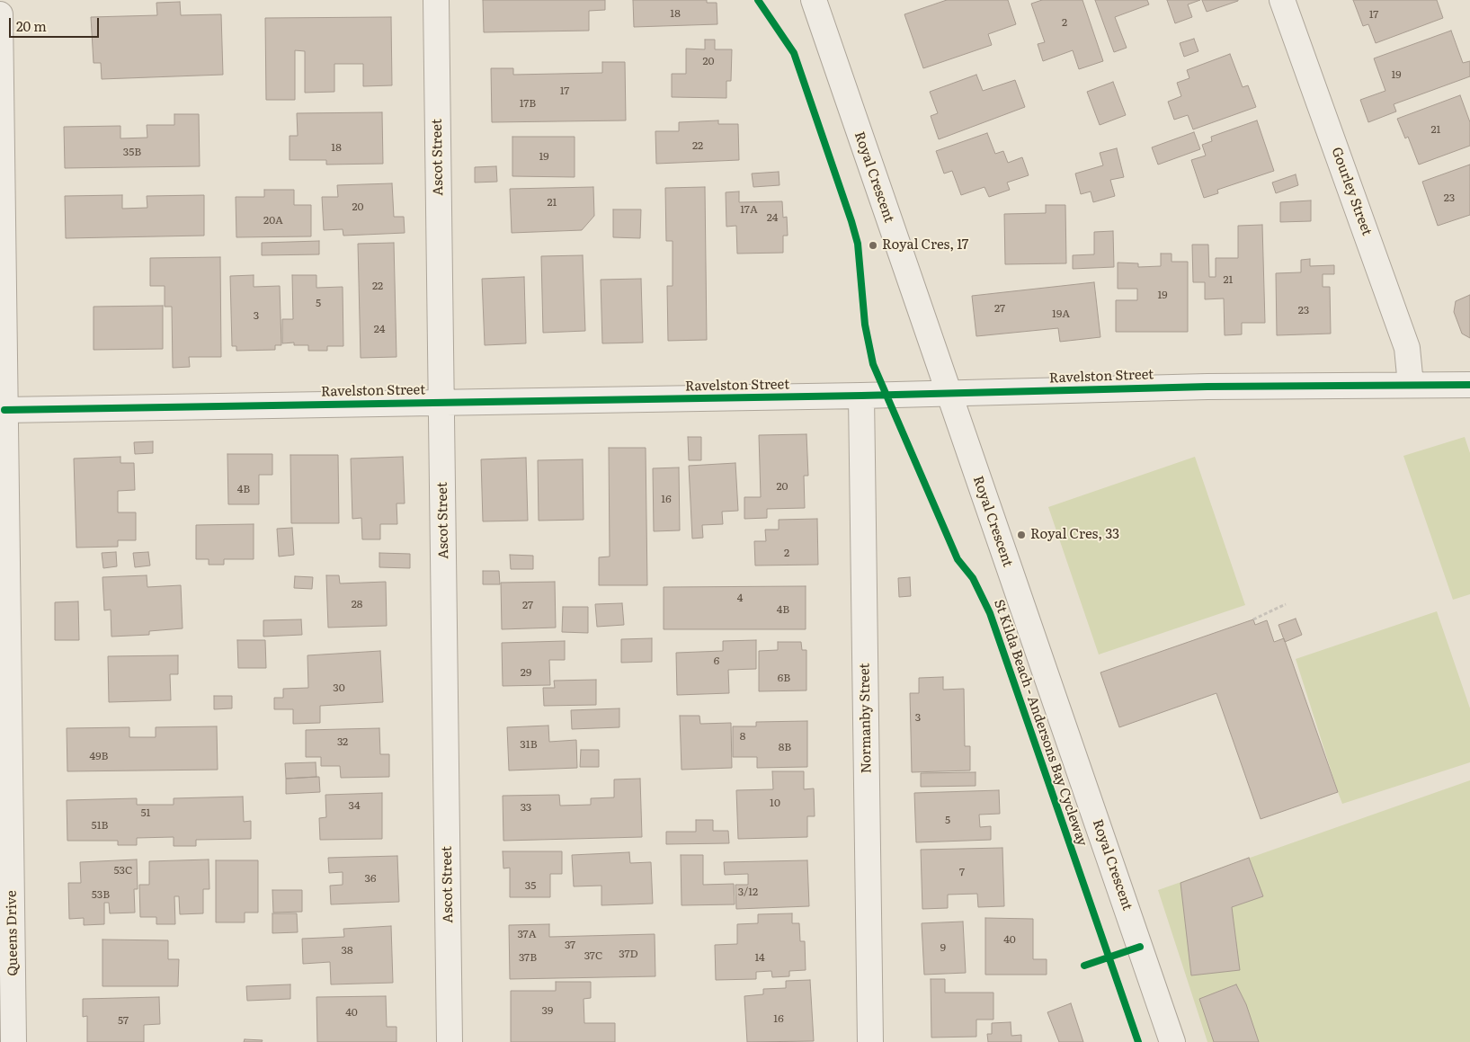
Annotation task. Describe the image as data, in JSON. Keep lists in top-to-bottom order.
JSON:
{
  "streets": {
    "street": [
      "Ascot Street",
      "Royal Crescent",
      "Gourley Street",
      "Ravelston Street",
      "Normanby Street",
      "Queens Drive"
    ],
    "cycle path": ["St Kilda Beach - Andersons Bay Cycleway"]
  },
  "crossings": [
    ["Ascot Street", "Ravelston Street"],
    ["Royal Crescent", "Ravelston Street"],
    ["Gourley Street", "Ravelston Street"],
    ["Ravelston Street", "Normanby Street"],
    ["Ravelston Street", "Queens Drive"]
  ],
  "places": ["Royal Cres, 17", "Royal Cres, 33"],
  "house_numbers": [
    "18",
    "17",
    "2",
    "20",
    "19",
    "17",
    "17B",
    "21",
    "22",
    "18",
    "35B",
    "19",
    "23",
    "21",
    "20",
    "17A",
    "24",
    "20A",
    "21",
    "22",
    "19",
    "5",
    "27",
    "23",
    "19A",
    "3",
    "24",
    "20",
    "4B",
    "16",
    "2",
    "4",
    "28",
    "27",
    "4B",
    "6",
    "29",
    "6B",
    "30",
    "3",
    "8",
    "32",
    "31B",
    "8B",
    "49B",
    "10",
    "34",
    "33",
    "51",
    "5",
    "51B",
    "53C",
    "7",
    "36",
    "35",
    "3/12",
    "53B",
    "37A",
    "40",
    "37",
    "9",
    "38",
    "37D",
    "37C",
    "37B",
    "14",
    "39",
    "40",
    "16",
    "57"
  ],
  "scale_bar": "20 m"
}
